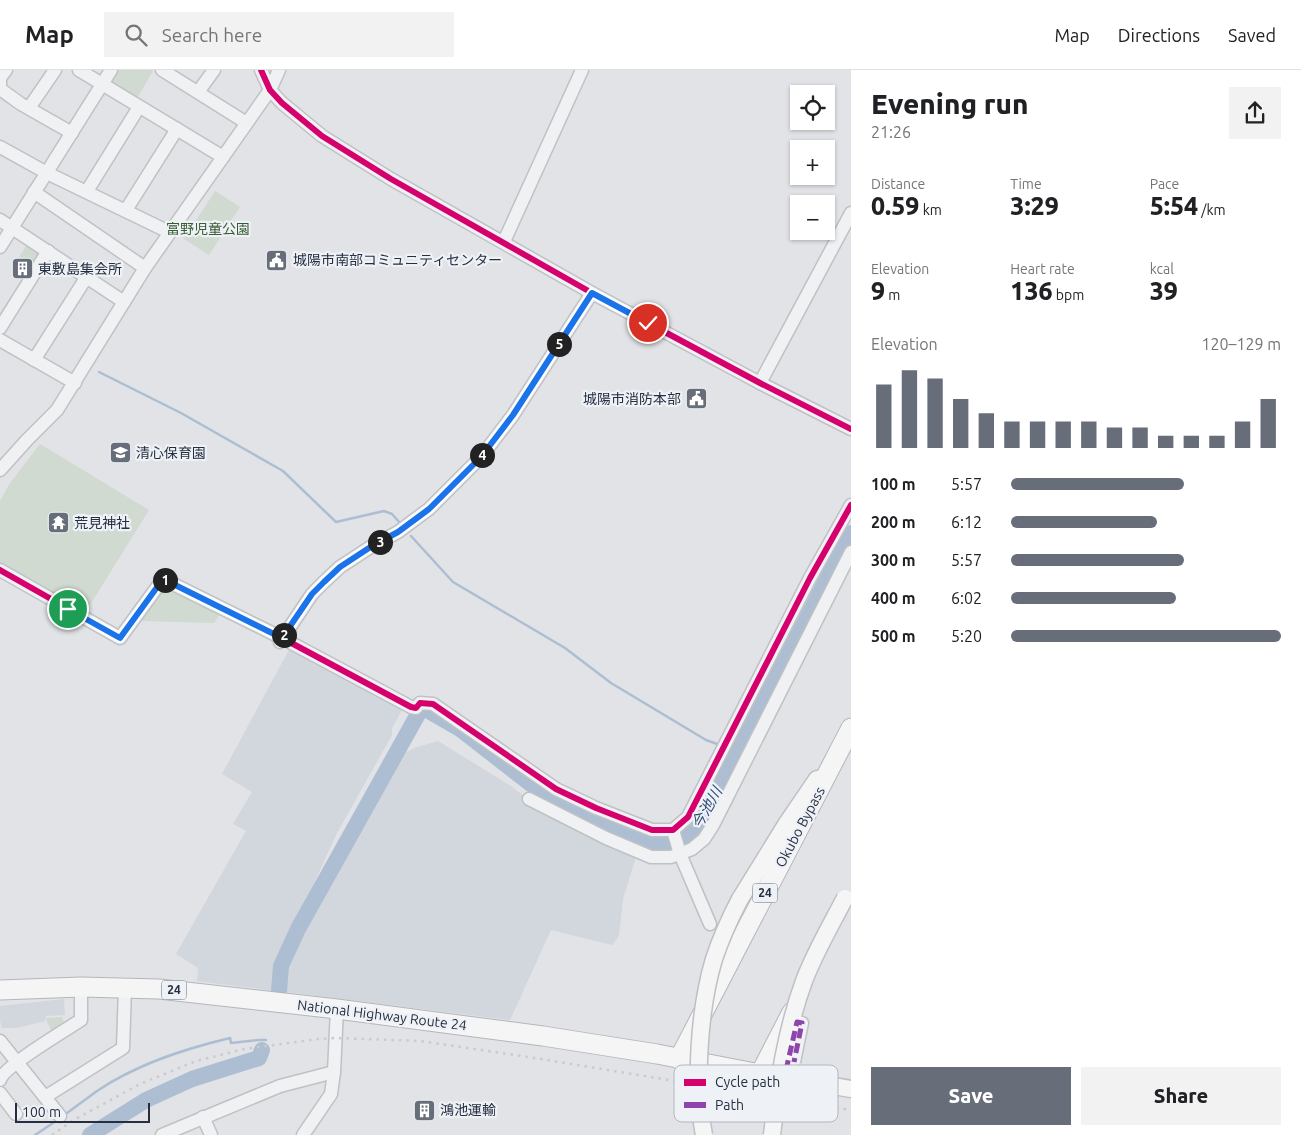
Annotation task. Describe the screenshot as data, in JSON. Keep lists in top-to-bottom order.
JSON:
{
  "streets": {
    "highway": ["Okubo Bypass", "24", "National Highway Route 24"]
  },
  "crossings": [
    ["Okubo Bypass", "National Highway Route 24"]
  ],
  "water": ["今池川"],
  "parks": ["富野児童公園"],
  "places": {
    "public building": ["城陽市南部コミュニティセンター", "城陽市消防本部"],
    "building": ["東敷島集会所", "鴻池運輸"],
    "school or university": ["清心保育園"],
    "temple": ["荒見神社"]
  },
  "legend": ["Cycle path", "Path"],
  "scale_bar": "100 m",
  "page": {
    "header": "Map",
    "search": "Search here",
    "nav": ["Map", "Directions", "Saved"],
    "heading": ["Evening run", "21:26"],
    "map_buttons": ["+", "−"],
    "stats": [
      ["Distance", "0.59 km"],
      ["Time", "3:29"],
      ["Pace", "5:54 /km"],
      ["Elevation", "9 m"],
      ["Heart rate", "136 bpm"],
      ["kcal", "39"]
    ],
    "chart": ["Elevation", "120–129 m"],
    "pins": [
      "5",
      "4",
      "3",
      "1",
      "2"
    ],
    "list": [
      {
        "name": "100 m",
        "note": "5:57"
      },
      {
        "name": "200 m",
        "note": "6:12"
      },
      {
        "name": "300 m",
        "note": "5:57"
      },
      {
        "name": "400 m",
        "note": "6:02"
      },
      {
        "name": "500 m",
        "note": "5:20"
      }
    ],
    "buttons": ["Save", "Share"],
    "scale": "100 m"
  }
}
